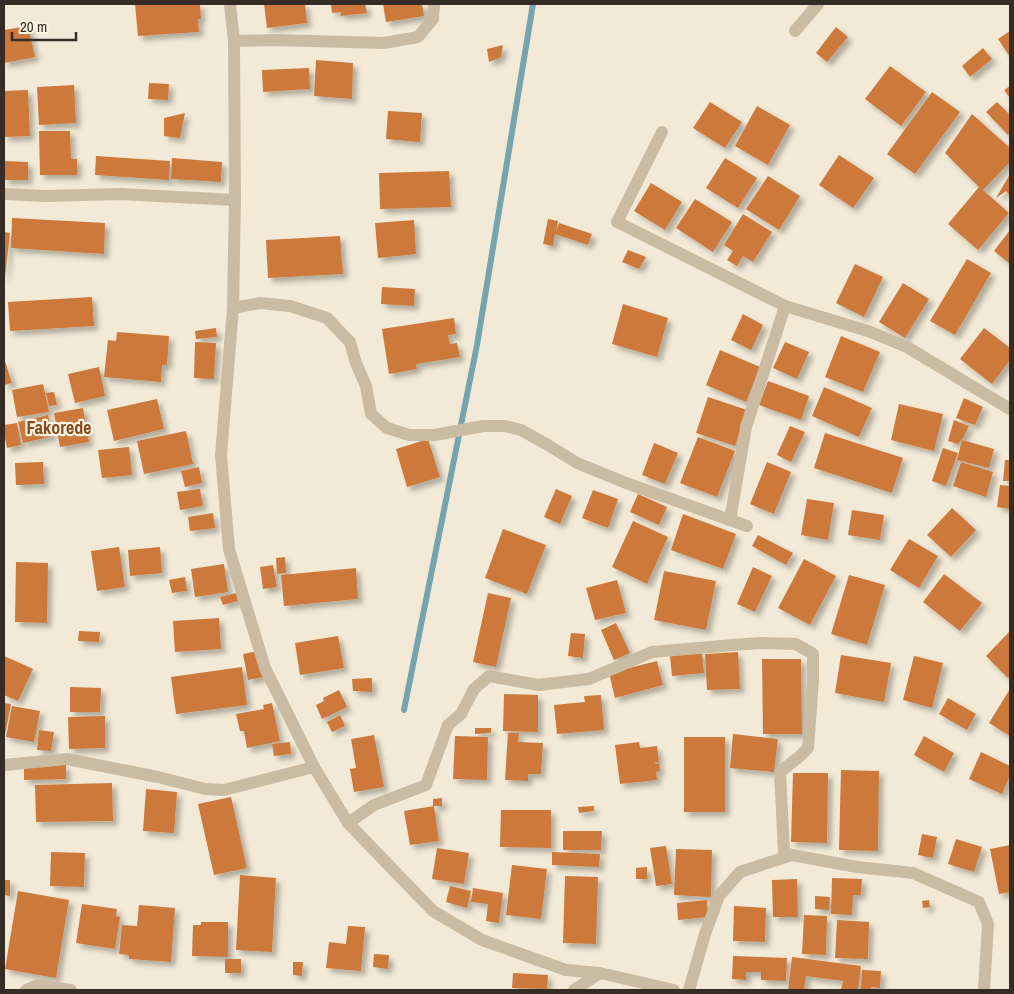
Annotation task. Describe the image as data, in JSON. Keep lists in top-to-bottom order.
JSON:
{
  "districts": ["Fakorede"],
  "scale_bar": "20 m"
}
